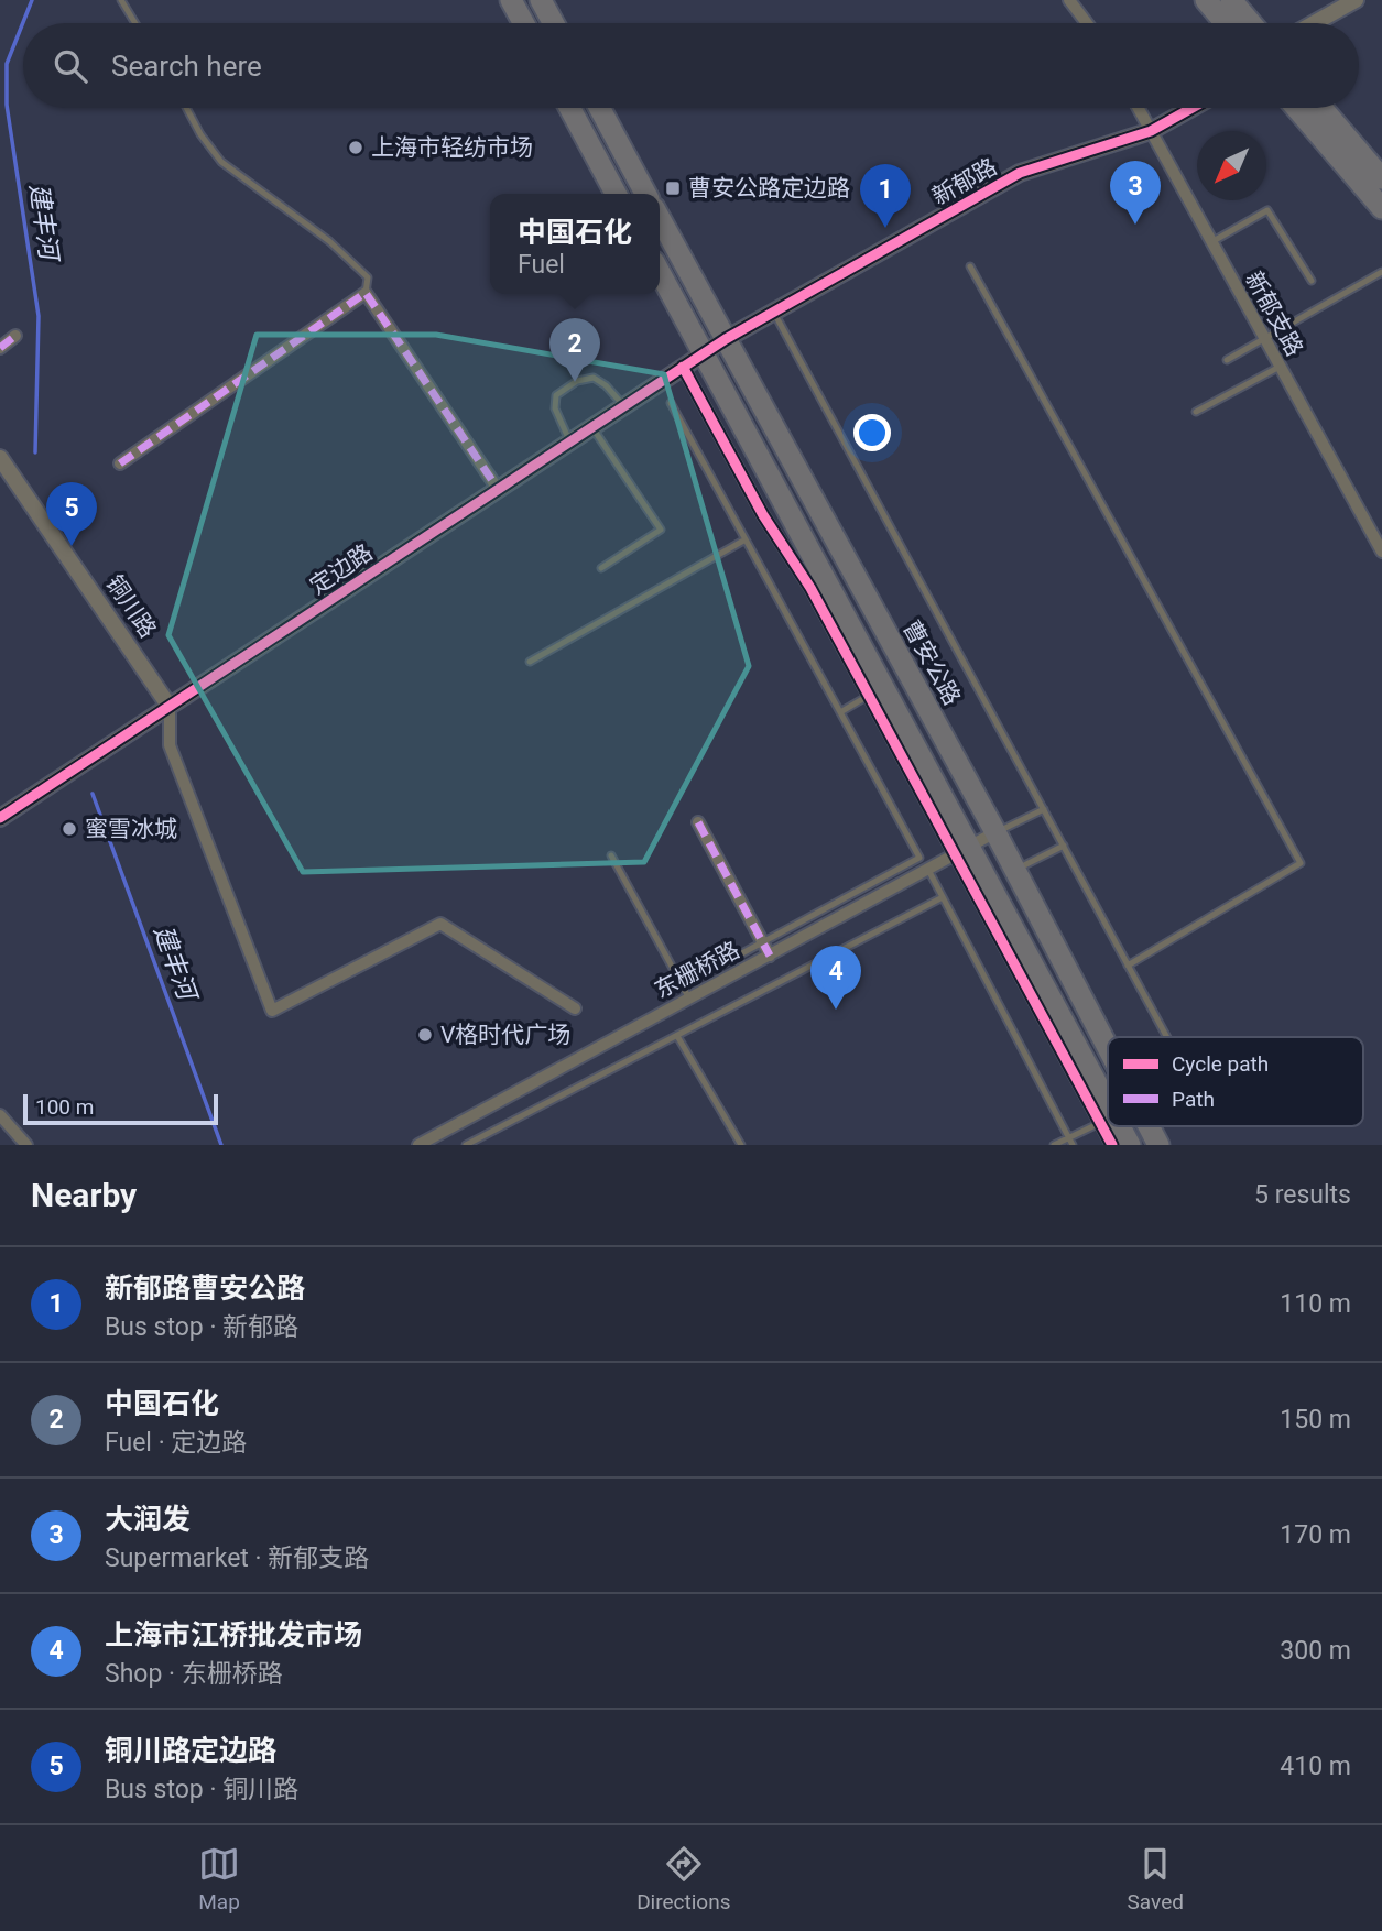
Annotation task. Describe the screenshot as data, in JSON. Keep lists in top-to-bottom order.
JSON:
{
  "streets": {
    "highway": ["曹安公路"],
    "street": [
      "新郁路",
      "新郁支路",
      "定边路",
      "铜川路",
      "东栅桥路"
    ]
  },
  "crossings": [
    ["新郁路", "新郁支路"],
    ["新郁路", "定边路"],
    ["新郁路", "曹安公路"],
    ["定边路", "铜川路"],
    ["曹安公路", "东栅桥路"]
  ],
  "water": ["建丰河"],
  "places": {
    "other": ["上海市轻纺市场", "蜜雪冰城", "V格时代广场"],
    "transit": ["曹安公路定边路"]
  },
  "legend": ["Cycle path", "Path"],
  "scale_bar": "100 m",
  "north": "bottom left",
  "page": {
    "search": "Search here",
    "pins": [
      "3",
      "1",
      "2",
      "5",
      "4"
    ],
    "popup": ["中国石化", "Fuel"],
    "scale": "100 m",
    "heading": ["Nearby", "5 results"],
    "list": [
      {
        "mark": "1",
        "name": "新郁路曹安公路",
        "note": "Bus stop · 新郁路",
        "value": "110 m"
      },
      {
        "mark": "2",
        "name": "中国石化",
        "note": "Fuel · 定边路",
        "value": "150 m"
      },
      {
        "mark": "3",
        "name": "大润发",
        "note": "Supermarket · 新郁支路",
        "value": "170 m"
      },
      {
        "mark": "4",
        "name": "上海市江桥批发市场",
        "note": "Shop · 东栅桥路",
        "value": "300 m"
      },
      {
        "mark": "5",
        "name": "铜川路定边路",
        "note": "Bus stop · 铜川路",
        "value": "410 m"
      }
    ],
    "nav": ["Map", "Directions", "Saved"]
  }
}
